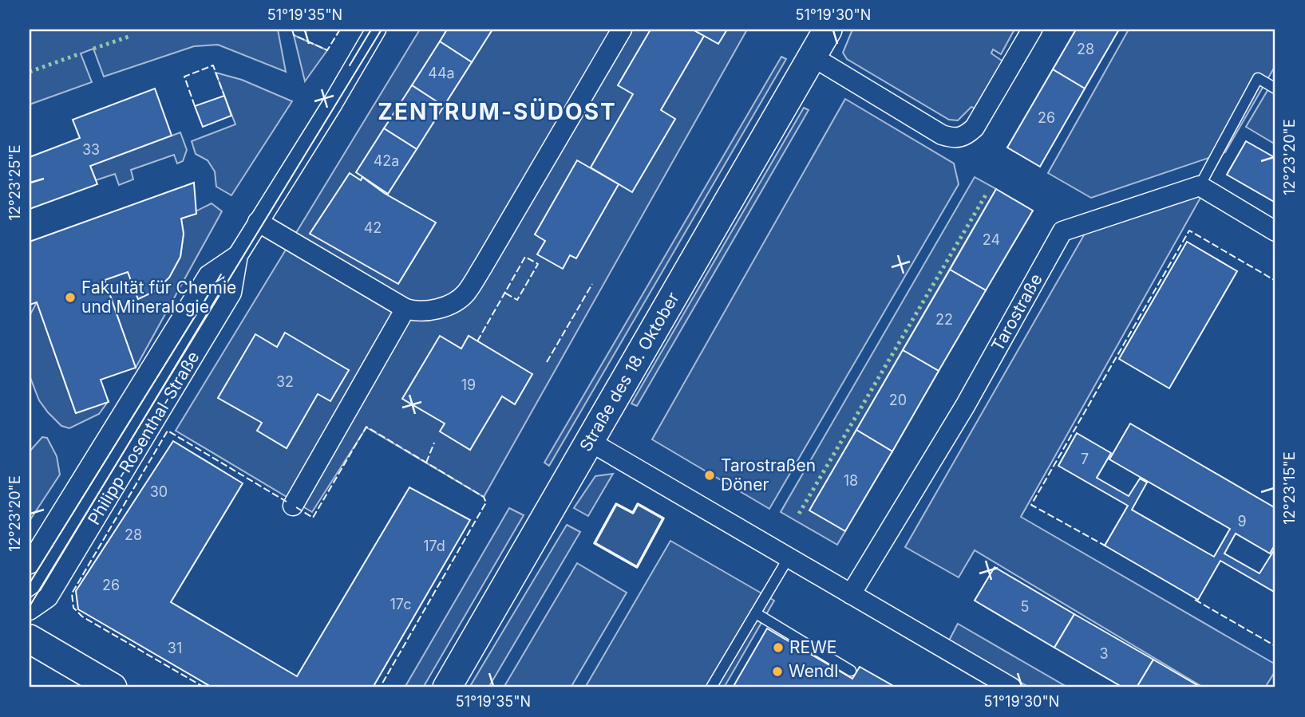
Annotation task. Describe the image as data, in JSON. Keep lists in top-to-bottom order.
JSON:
{
  "streets": {
    "main road": ["Straße des 18. Oktober"],
    "street": ["Tarostraße", "Philipp-Rosenthal-Straße"]
  },
  "districts": ["ZENTRUM-SÜDOST"],
  "places": [
    "Fakultät für Chemie und Mineralogie",
    "Tarostraßen Döner",
    "REWE",
    "Wendl"
  ],
  "house_numbers": [
    "28",
    "44a",
    "26",
    "33",
    "42a",
    "42",
    "24",
    "22",
    "32",
    "19",
    "20",
    "7",
    "18",
    "30",
    "9",
    "28",
    "17d",
    "26",
    "17c",
    "5",
    "31",
    "3"
  ],
  "coordinates": [
    "51°19'35\"N",
    "51°19'30\"N",
    "12°23'20\"E",
    "12°23'25\"E",
    "12°23'15\"E"
  ]
}
